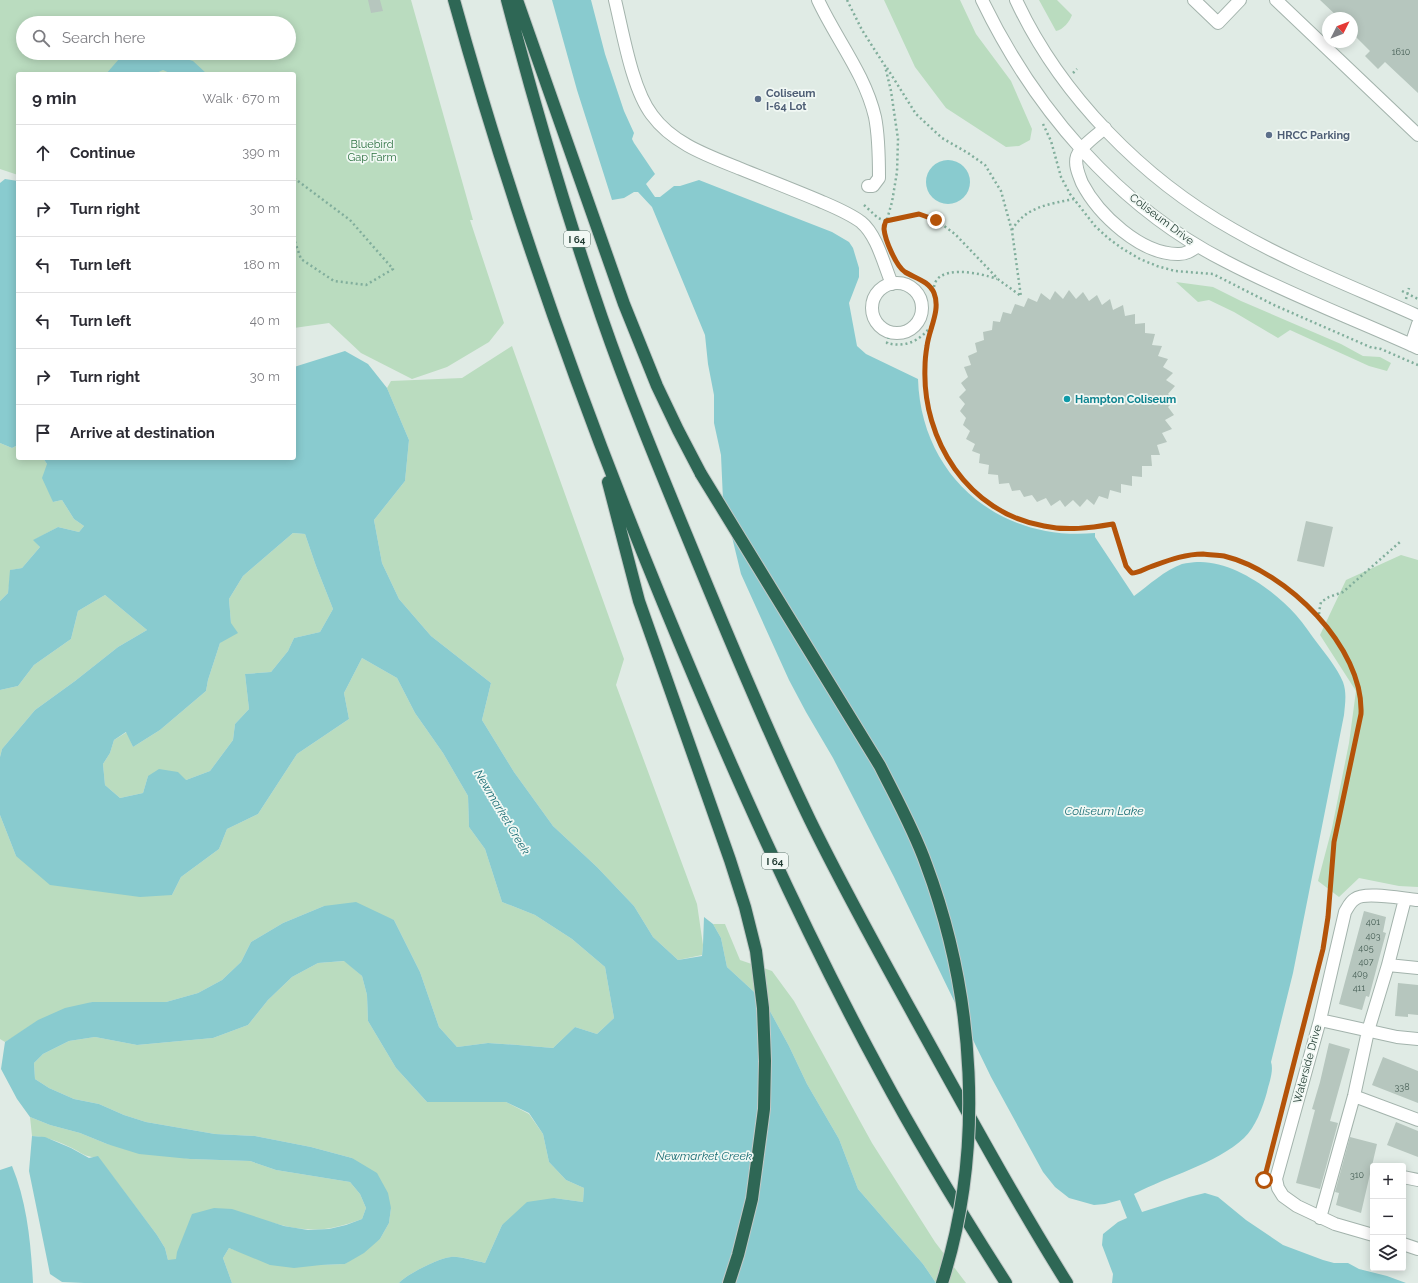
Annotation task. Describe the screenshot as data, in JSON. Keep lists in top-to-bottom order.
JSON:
{
  "streets": {
    "highway": ["I 64"],
    "street": ["Coliseum Drive", "Waterside Drive"]
  },
  "water": ["Coliseum Lake", "Newmarket Creek"],
  "parks": ["Bluebird Gap Farm"],
  "places": ["Coliseum I-64 Lot", "HRCC Parking", "Hampton Coliseum"],
  "house_numbers": [
    "1610",
    "401",
    "403",
    "405",
    "407",
    "409",
    "411",
    "338",
    "310"
  ],
  "north": "top right",
  "page": {
    "search": "Search here",
    "heading": ["9 min", "Walk · 670 m"],
    "list": [
      ["Continue", "390 m"],
      ["Turn right", "30 m"],
      ["Turn left", "180 m"],
      ["Turn left", "40 m"],
      ["Turn right", "30 m"],
      "Arrive at destination"
    ],
    "map_buttons": ["+", "−"]
  }
}
